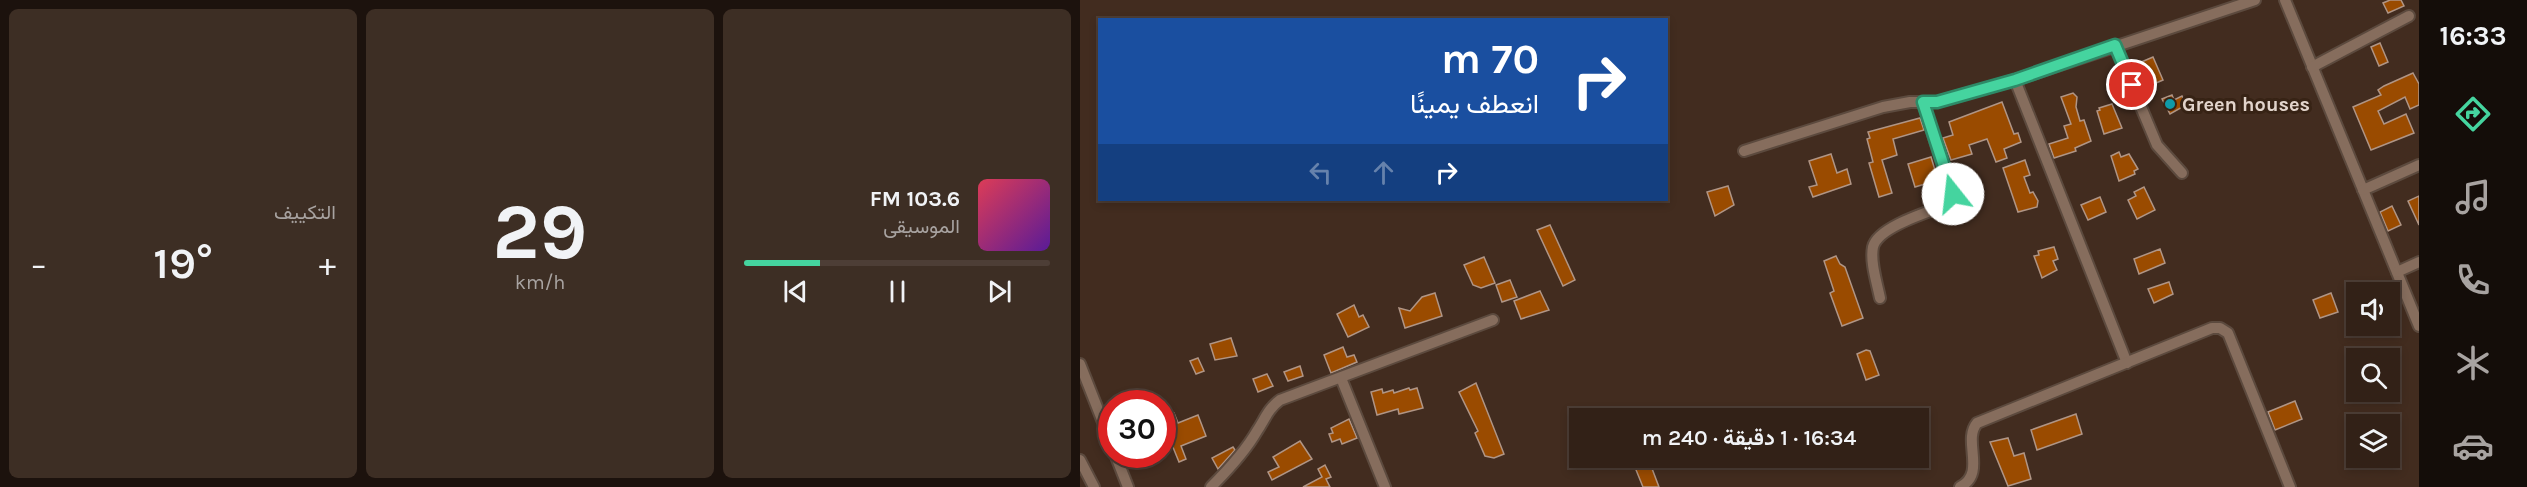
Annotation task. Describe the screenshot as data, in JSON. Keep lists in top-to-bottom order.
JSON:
{
  "places": ["Green houses"],
  "page": {
    "tabs": "16:33",
    "tile": [
      ["29", "km/h"],
      "التكييف"
    ],
    "turn": ["70 m", "انعطف يمينًا"],
    "song": ["103.6 FM", "الموسيقى"],
    "heat": ["−", "19°", "+"],
    "limit": "30",
    "trip": "16:34 · 1 دقيقة · 240 m"
  }
}
